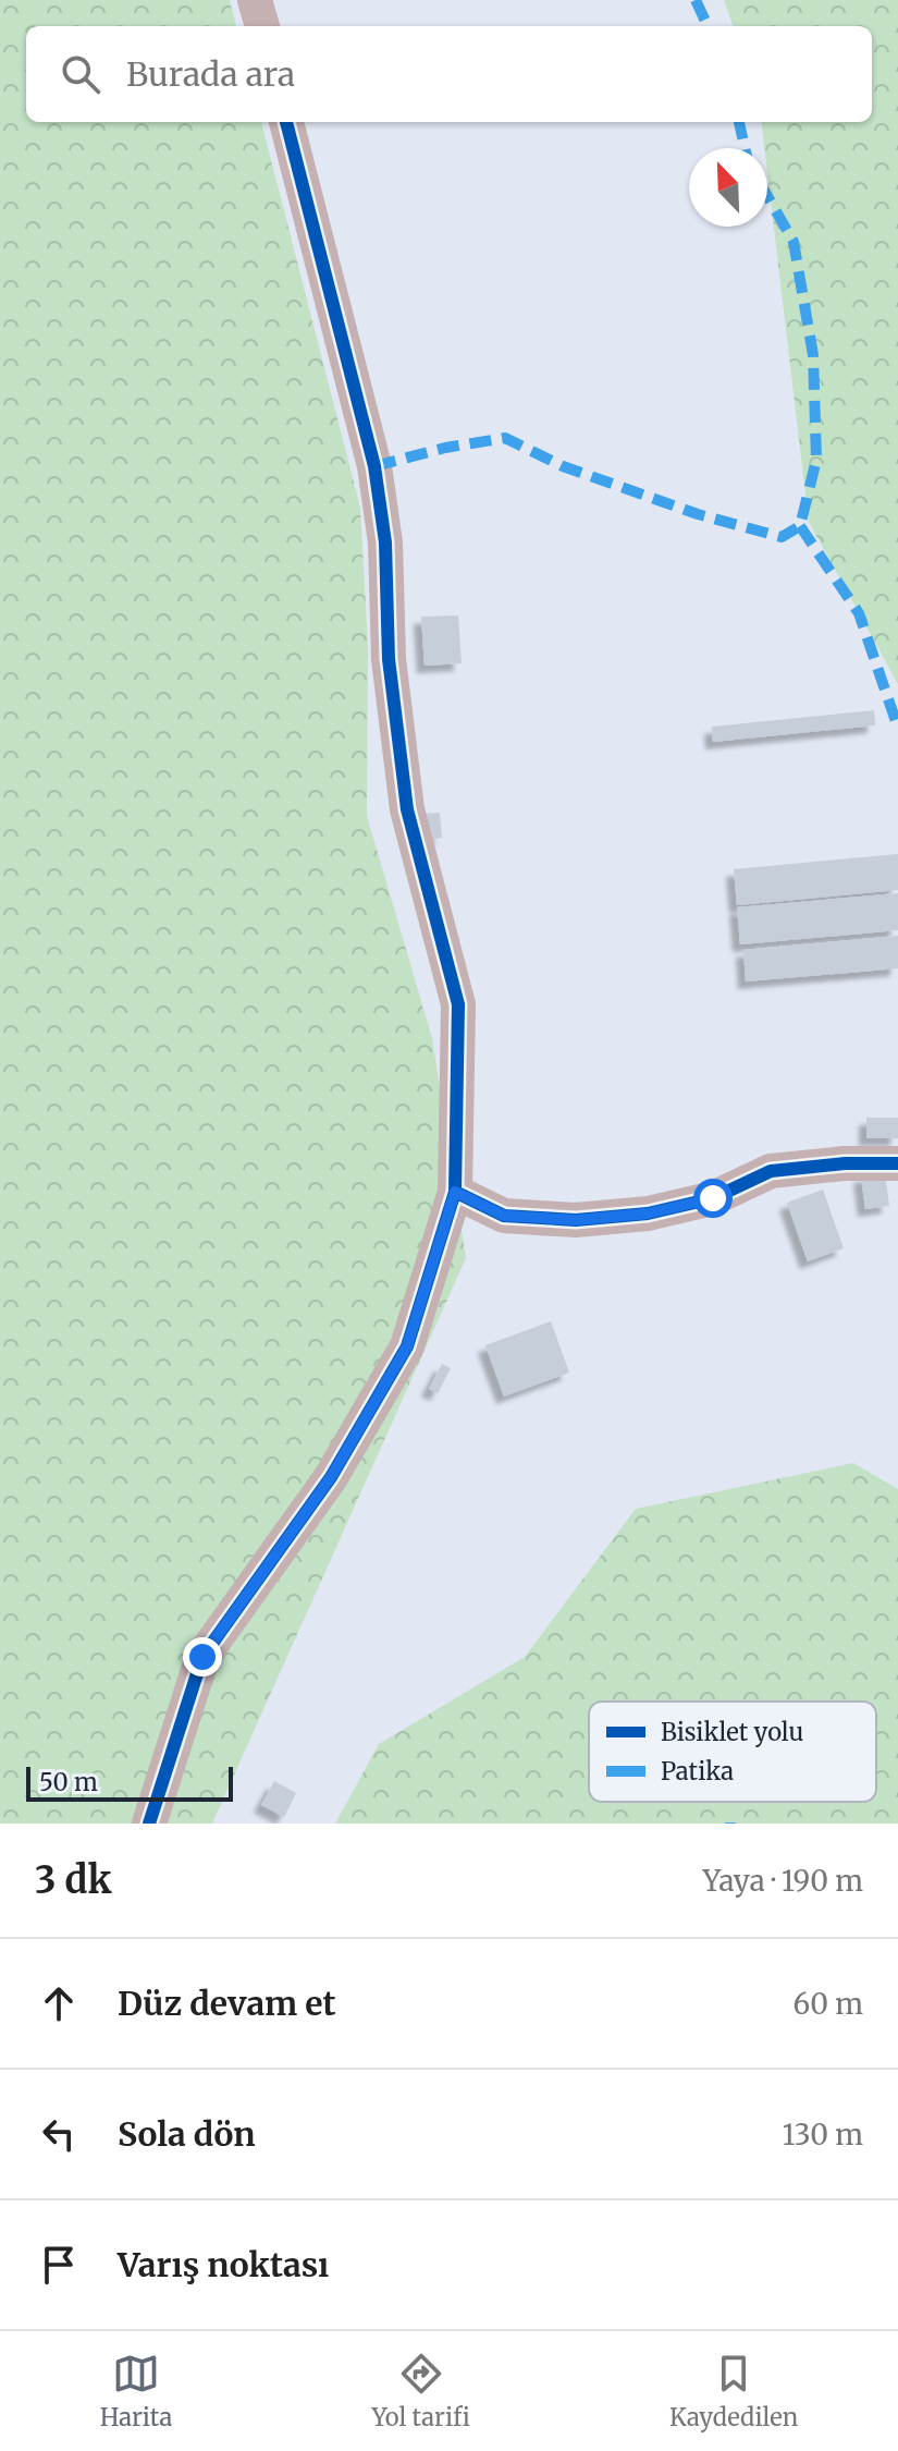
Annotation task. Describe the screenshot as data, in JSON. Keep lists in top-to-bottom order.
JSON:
{
  "legend": ["Bisiklet yolu", "Patika"],
  "scale_bar": "50 m",
  "north": "top left",
  "page": {
    "search": "Burada ara",
    "scale": "50 m",
    "heading": ["3 dk", "Yaya · 190 m"],
    "list": [
      ["Düz devam et", "60 m"],
      ["Sola dön", "130 m"],
      "Varış noktası"
    ],
    "nav": ["Harita", "Yol tarifi", "Kaydedilen"]
  }
}
